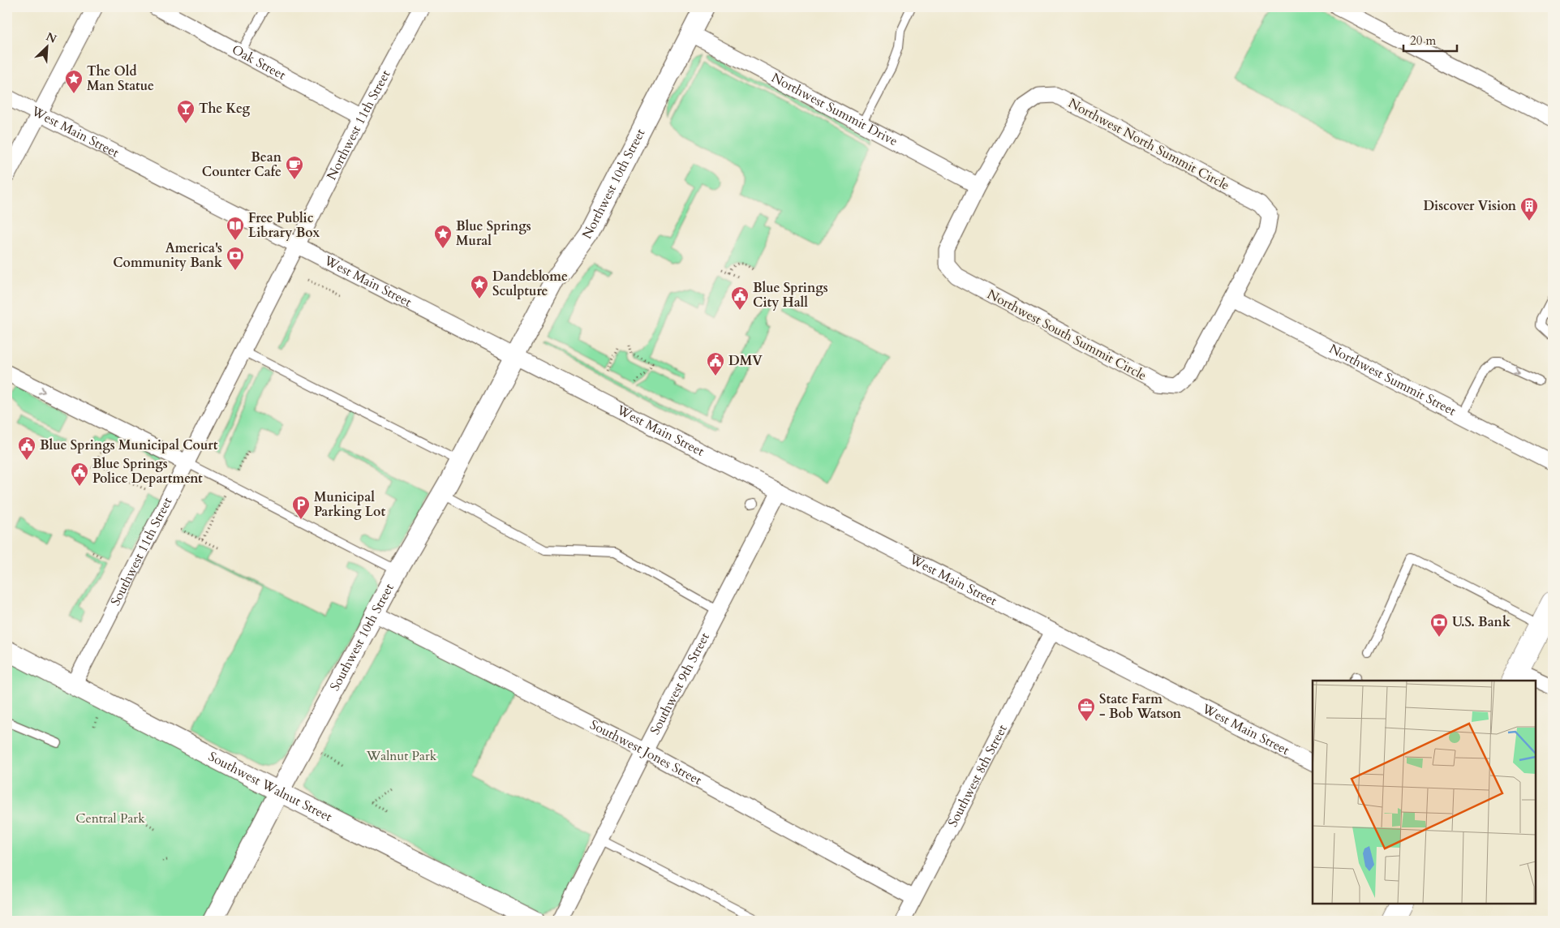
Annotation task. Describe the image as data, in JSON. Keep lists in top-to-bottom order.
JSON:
{
  "streets": {
    "street": [
      "Oak Street",
      "Northwest Summit Drive",
      "Northwest 11th Street",
      "West Main Street",
      "Northwest North Summit Circle",
      "Northwest 10th Street",
      "Northwest South Summit Circle",
      "Northwest Summit Street",
      "Southwest 11th Street",
      "Southwest 10th Street",
      "Southwest 9th Street",
      "Southwest Jones Street",
      "Southwest 8th Street",
      "Southwest Walnut Street"
    ]
  },
  "crossings": [
    ["Oak Street", "Northwest 11th Street"],
    ["Northwest Summit Drive", "Northwest North Summit Circle"],
    ["Northwest Summit Drive", "Northwest 10th Street"],
    ["Northwest Summit Drive", "Northwest South Summit Circle"],
    ["Northwest 11th Street", "West Main Street"],
    ["Northwest 11th Street", "Southwest 11th Street"],
    ["West Main Street", "Northwest 10th Street"],
    ["West Main Street", "Southwest 11th Street"],
    ["West Main Street", "Southwest 10th Street"],
    ["West Main Street", "Southwest 9th Street"],
    ["West Main Street", "Southwest 8th Street"],
    ["Northwest North Summit Circle", "Northwest South Summit Circle"],
    ["Northwest North Summit Circle", "Northwest Summit Street"],
    ["Northwest 10th Street", "Southwest 10th Street"],
    ["Northwest South Summit Circle", "Northwest Summit Street"],
    ["Southwest 11th Street", "Southwest Walnut Street"],
    ["Southwest 10th Street", "Southwest Jones Street"],
    ["Southwest 10th Street", "Southwest Walnut Street"],
    ["Southwest 9th Street", "Southwest Jones Street"],
    ["Southwest Jones Street", "Southwest 8th Street"]
  ],
  "parks": ["Walnut Park", "Central Park"],
  "places": {
    "place": ["The Old Man Statue", "Blue Springs Mural", "Dandeblome Sculpture"],
    "bar": ["The Keg"],
    "cafe": ["Bean Counter Cafe"],
    "building": ["Discover Vision"],
    "library": ["Free Public Library Box"],
    "bank": ["America's Community Bank", "U.S. Bank"],
    "public building": [
      "Blue Springs City Hall",
      "DMV",
      "Blue Springs Municipal Court",
      "Blue Springs Police Department"
    ],
    "parking": ["Municipal Parking Lot"],
    "office": ["State Farm - Bob Watson"]
  },
  "scale_bar": "20 m",
  "north": "top right"
}
